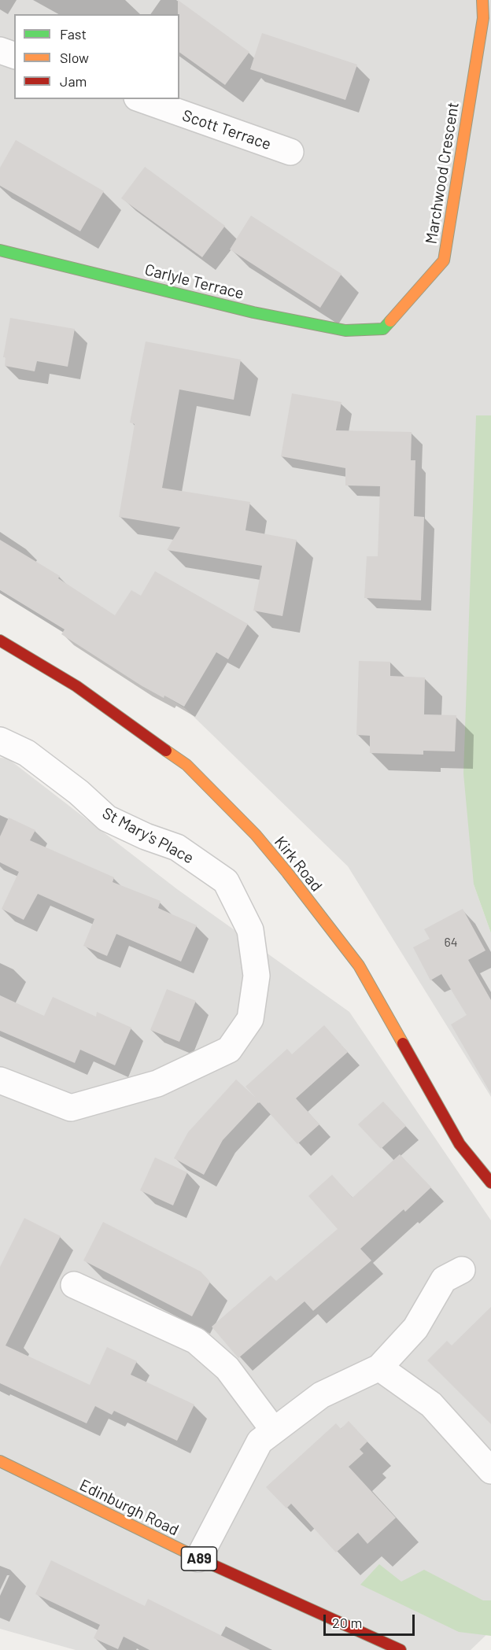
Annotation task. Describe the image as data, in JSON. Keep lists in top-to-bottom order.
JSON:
{
  "streets": {
    "main road": [
      "Marchwood Crescent",
      "Carlyle Terrace",
      "Kirk Road",
      "Edinburgh Road",
      "A89"
    ],
    "street": ["Scott Terrace", "St Mary's Place"]
  },
  "crossings": [
    ["Marchwood Crescent", "Carlyle Terrace"]
  ],
  "house_numbers": ["64"],
  "legend": ["Fast", "Slow", "Jam"],
  "scale_bar": "20 m"
}
